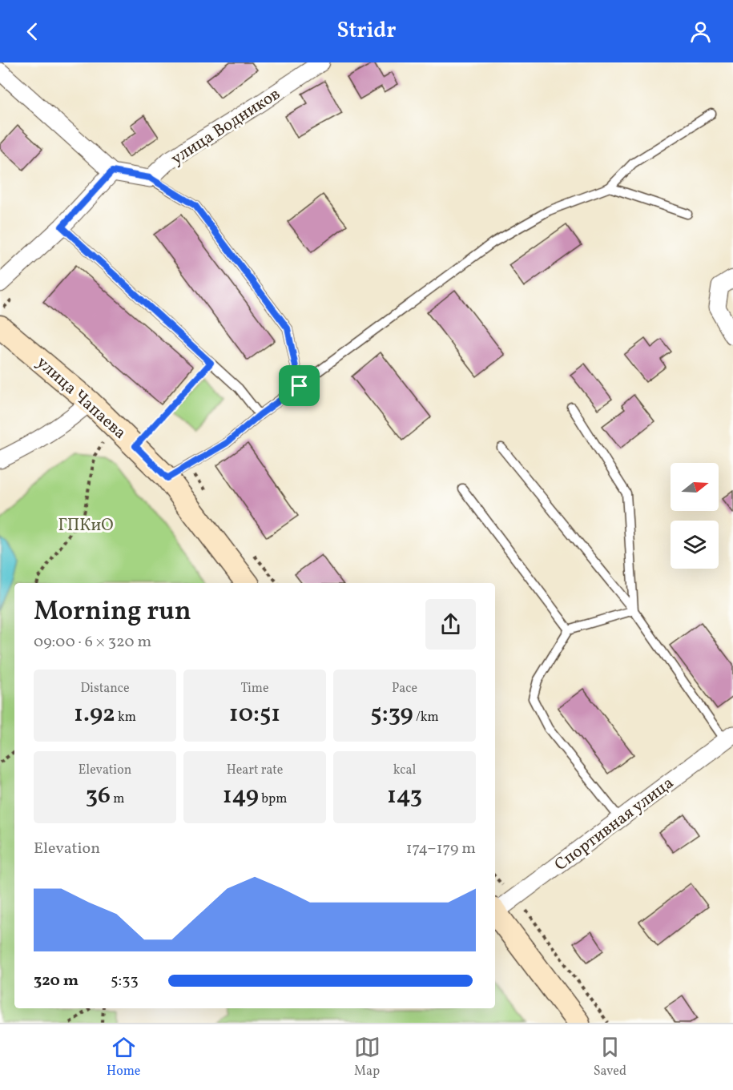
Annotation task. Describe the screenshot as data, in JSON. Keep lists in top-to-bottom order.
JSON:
{
  "streets": {
    "main road": ["улица Чапаева"],
    "street": ["улица Водников", "Спортивная улица"]
  },
  "parks": ["ГПКиО"],
  "north": "right",
  "page": {
    "header": "Stridr",
    "heading": ["Morning run", "09:00 · 6 × 320 m"],
    "stats": [
      ["Distance", "1.92 km"],
      ["Time", "10:51"],
      ["Pace", "5:39 /km"],
      ["Elevation", "36 m"],
      ["Heart rate", "149 bpm"],
      ["kcal", "143"]
    ],
    "chart": ["Elevation", "174–179 m"],
    "list": [
      {
        "name": "320 m",
        "note": "5:33"
      }
    ],
    "tabs": ["Home", "Map", "Saved"]
  }
}
